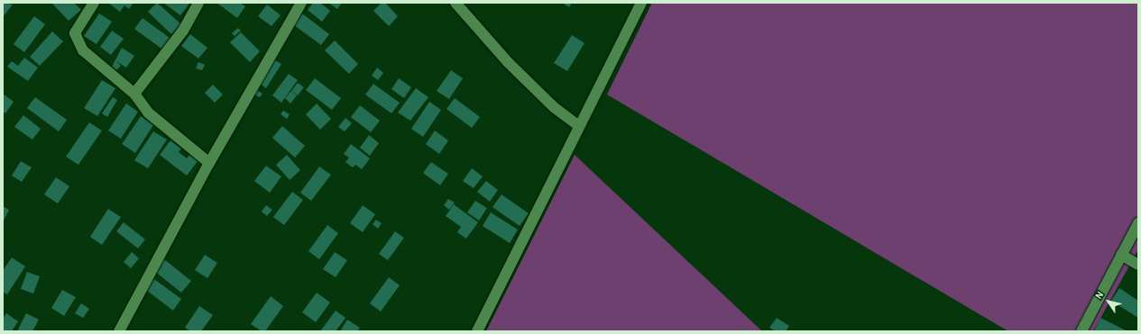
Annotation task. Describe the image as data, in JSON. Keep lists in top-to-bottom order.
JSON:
{
  "north": "top left"
}
